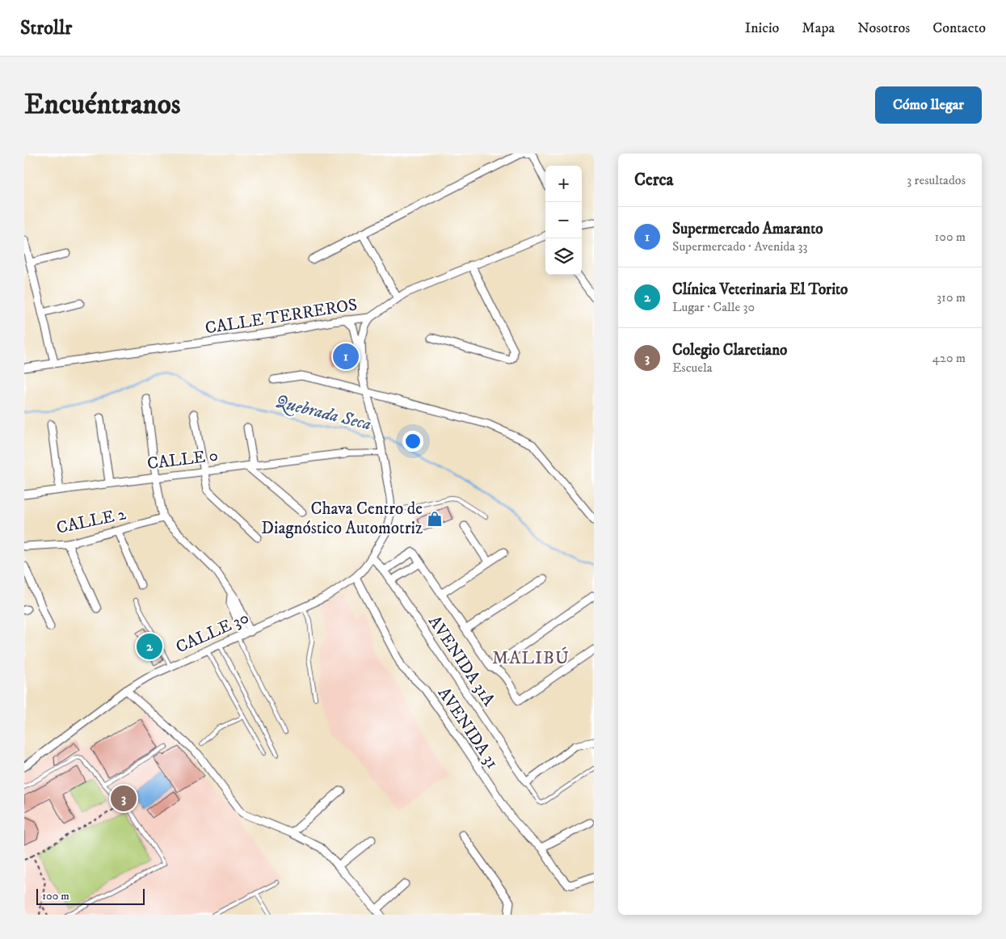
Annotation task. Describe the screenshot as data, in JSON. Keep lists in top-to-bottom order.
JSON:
{
  "streets": {
    "street": [
      "CALLE TERREROS",
      "CALLE 0",
      "CALLE 2",
      "CALLE 30",
      "AVENIDA 31A",
      "AVENIDA 31"
    ]
  },
  "crossings": [
    ["CALLE 30", "AVENIDA 31A"],
    ["CALLE 30", "AVENIDA 31"]
  ],
  "districts": ["MALIBÚ"],
  "water": ["Quebrada Seca"],
  "places": {
    "shop": ["Chava Centro de Diagnóstico Automotriz"]
  },
  "scale_bar": "100 m",
  "page": {
    "header": "Strollr",
    "nav": [
      "Inicio",
      "Mapa",
      "Nosotros",
      "Contacto"
    ],
    "buttons": "Cómo llegar",
    "title": "Encuéntranos",
    "heading": ["Cerca", "3 resultados"],
    "map_buttons": ["+", "−"],
    "list": [
      {
        "mark": "1",
        "name": "Supermercado Amaranto",
        "note": "Supermercado · Avenida 33",
        "value": "100 m"
      },
      {
        "mark": "2",
        "name": "Clínica Veterinaria El Torito",
        "note": "Lugar · Calle 30",
        "value": "310 m"
      },
      {
        "mark": "3",
        "name": "Colegio Claretiano",
        "note": "Escuela",
        "value": "420 m"
      }
    ],
    "pins": ["1", "2", "3"],
    "scale": "100 m"
  }
}
